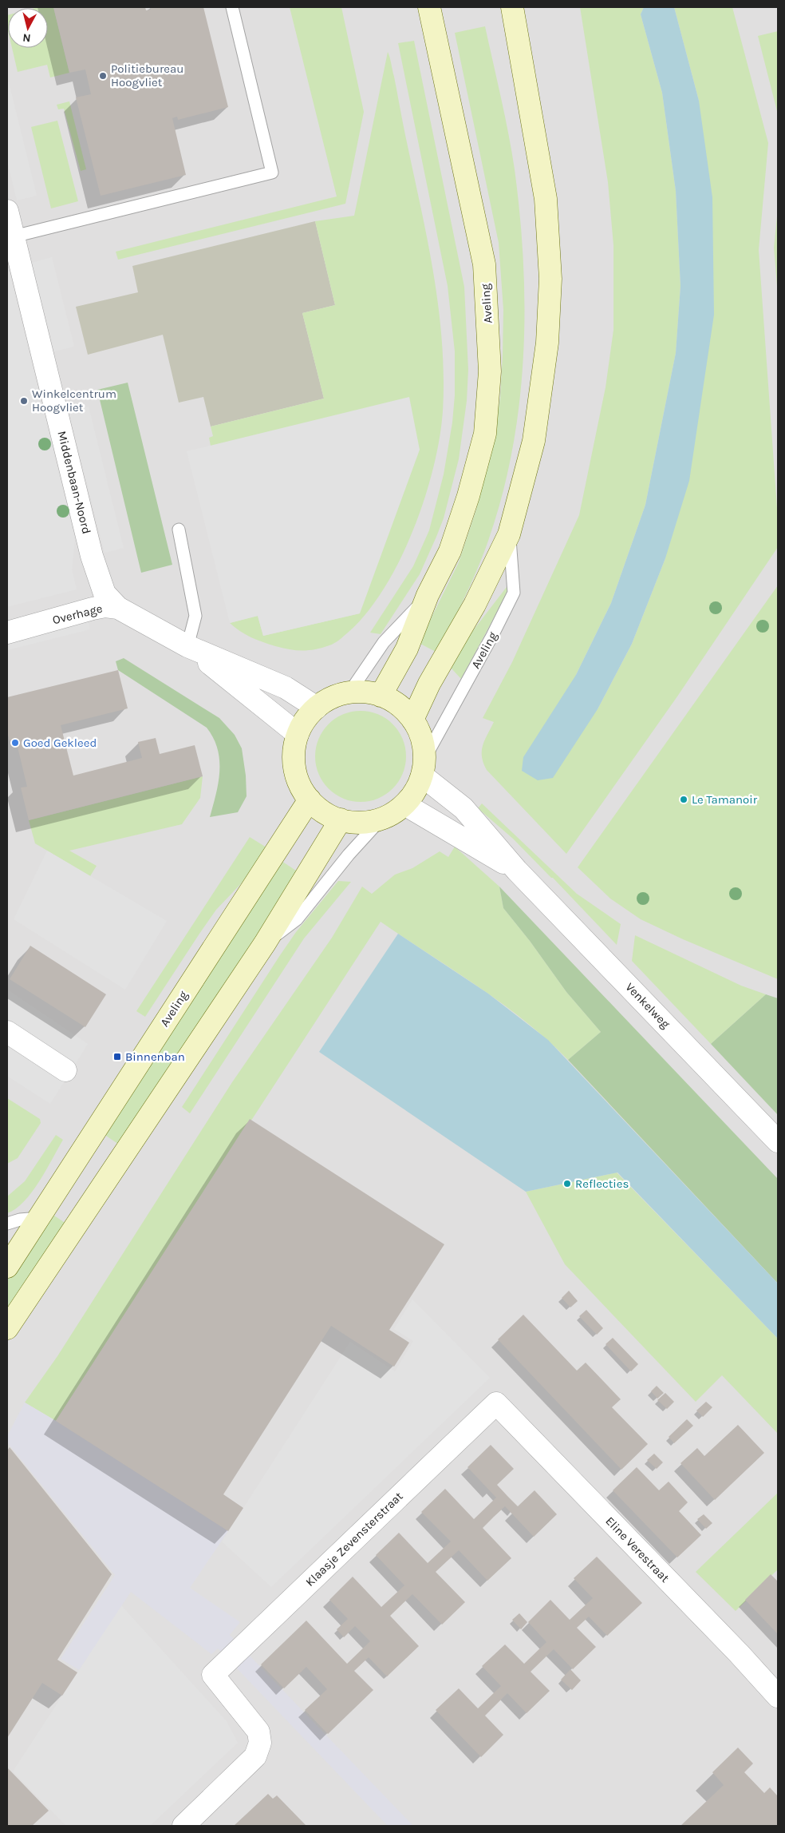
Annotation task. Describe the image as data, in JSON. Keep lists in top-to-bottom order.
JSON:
{
  "streets": {
    "main road": ["Aveling"],
    "street": [
      "Middenbaan-Noord",
      "Overhage",
      "Venkelweg",
      "Klaasje Zevensterstraat",
      "Eline Verestraat"
    ]
  },
  "crossings": [
    ["Aveling", "Overhage"],
    ["Aveling", "Venkelweg"],
    ["Middenbaan-Noord", "Overhage"],
    ["Overhage", "Venkelweg"],
    ["Klaasje Zevensterstraat", "Eline Verestraat"]
  ],
  "places": {
    "other": [
      "Politiebureau Hoogvliet",
      "Winkelcentrum Hoogvliet",
      "Goed Gekleed",
      "Le Tamanoir",
      "Reflecties"
    ],
    "transit": ["Binnenban"]
  },
  "north": "bottom"
}
